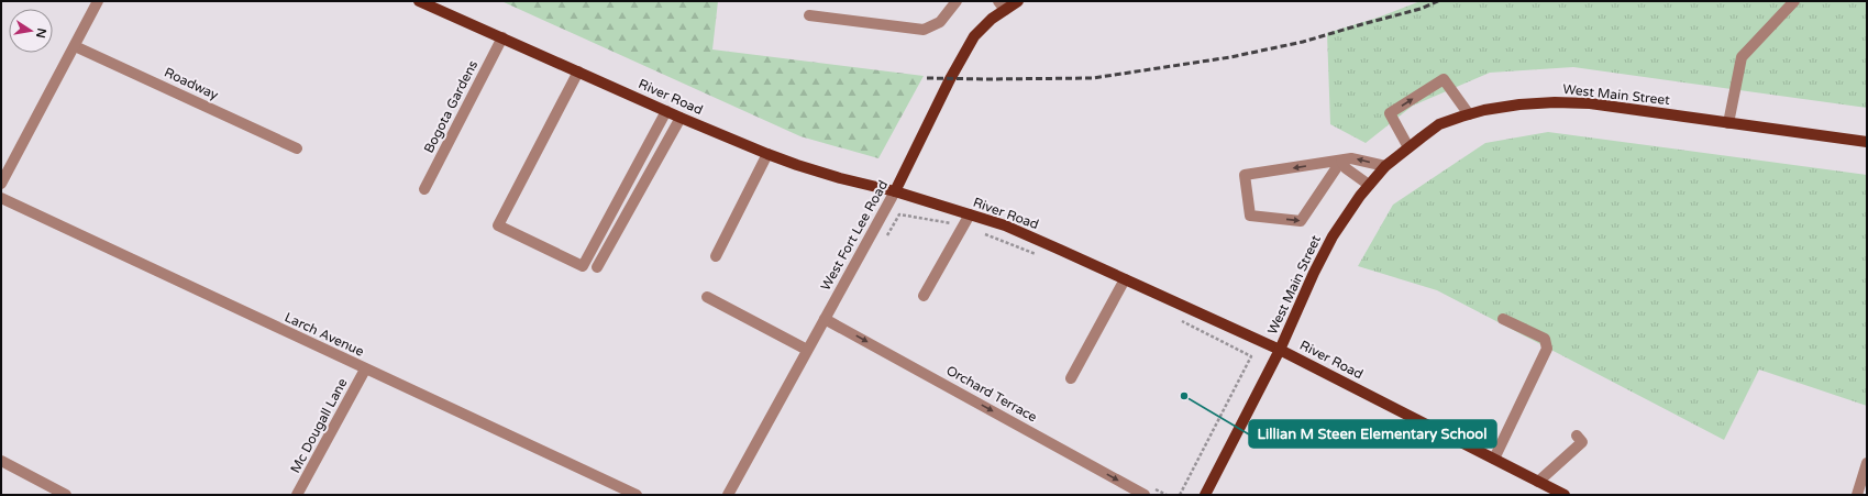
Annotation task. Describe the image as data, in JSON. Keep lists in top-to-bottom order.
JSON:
{
  "streets": {
    "main road": ["West Main Street", "River Road", "West Fort Lee Road"],
    "street": [
      "Roadway",
      "Bogota Gardens",
      "Larch Avenue",
      "Orchard Terrace",
      "Mc Dougall Lane"
    ]
  },
  "crossings": [
    ["West Main Street", "River Road"],
    ["River Road", "Bogota Gardens"],
    ["River Road", "West Fort Lee Road"],
    ["West Fort Lee Road", "Orchard Terrace"],
    ["Larch Avenue", "Mc Dougall Lane"]
  ],
  "one_way": ["Orchard Terrace"],
  "places": ["Lillian M Steen Elementary School"],
  "north": "right"
}
